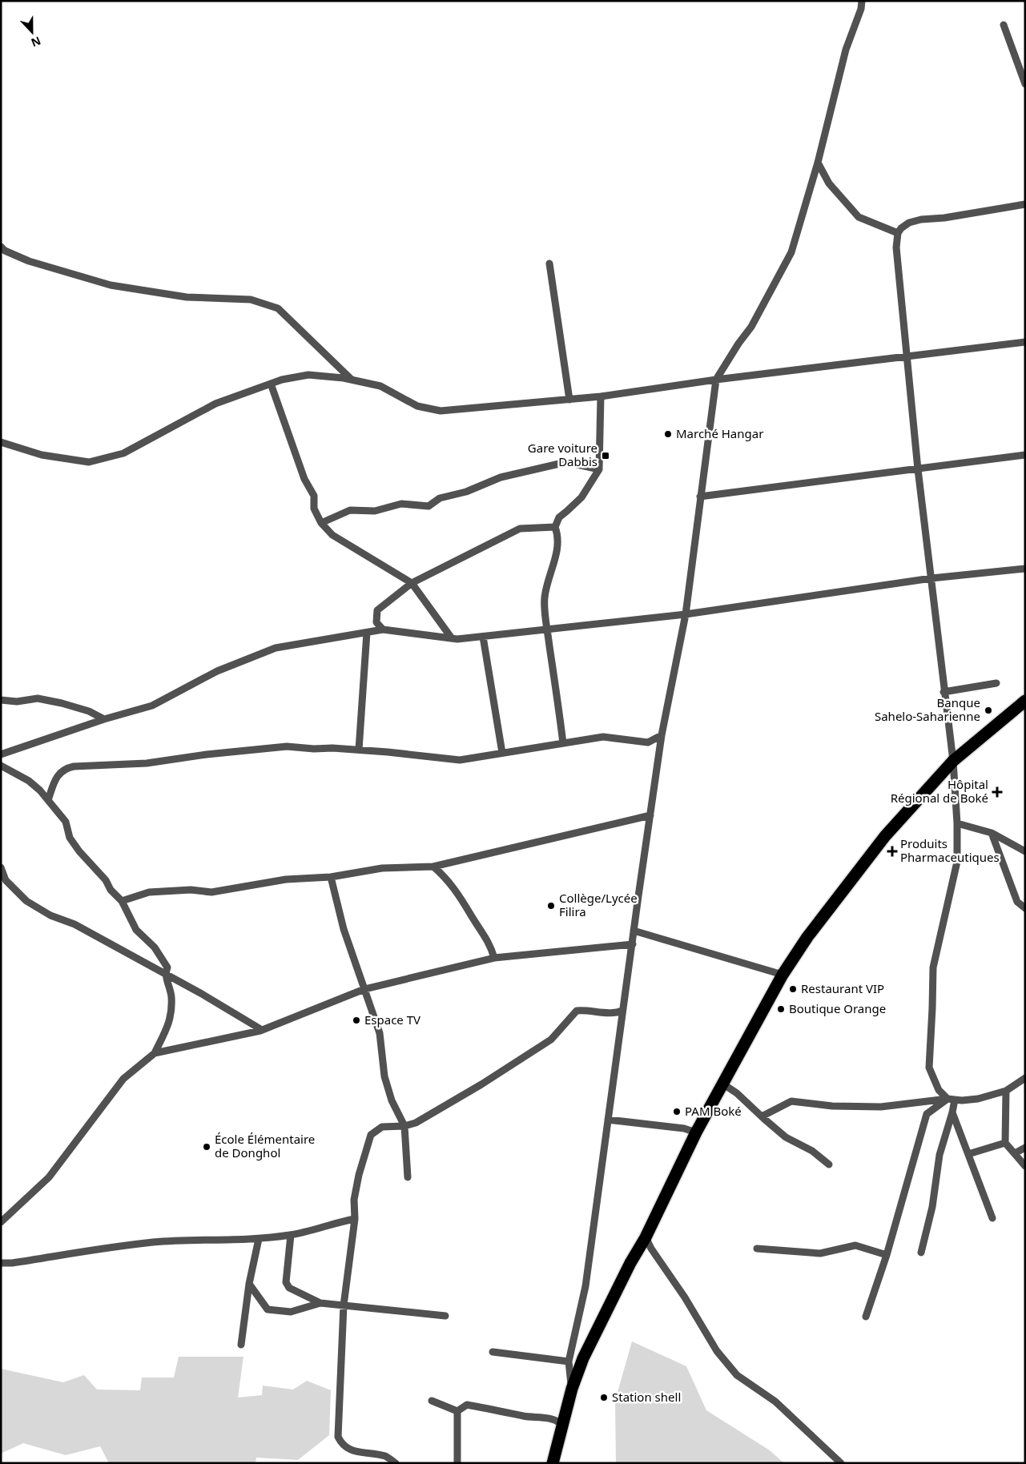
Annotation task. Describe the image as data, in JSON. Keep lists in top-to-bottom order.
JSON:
{
  "places": {
    "other": [
      "Marché Hangar",
      "Banque Sahelo-Saharienne",
      "Collège/Lycée Filira",
      "Restaurant VIP",
      "Boutique Orange",
      "Espace TV",
      "PAM Boké",
      "École Élémentaire de Donghol",
      "Station shell"
    ],
    "transit": ["Gare voiture Dabbis"],
    "health": ["Hôpital Régional de Boké", "Produits Pharmaceutiques"]
  },
  "north": "bottom"
}
